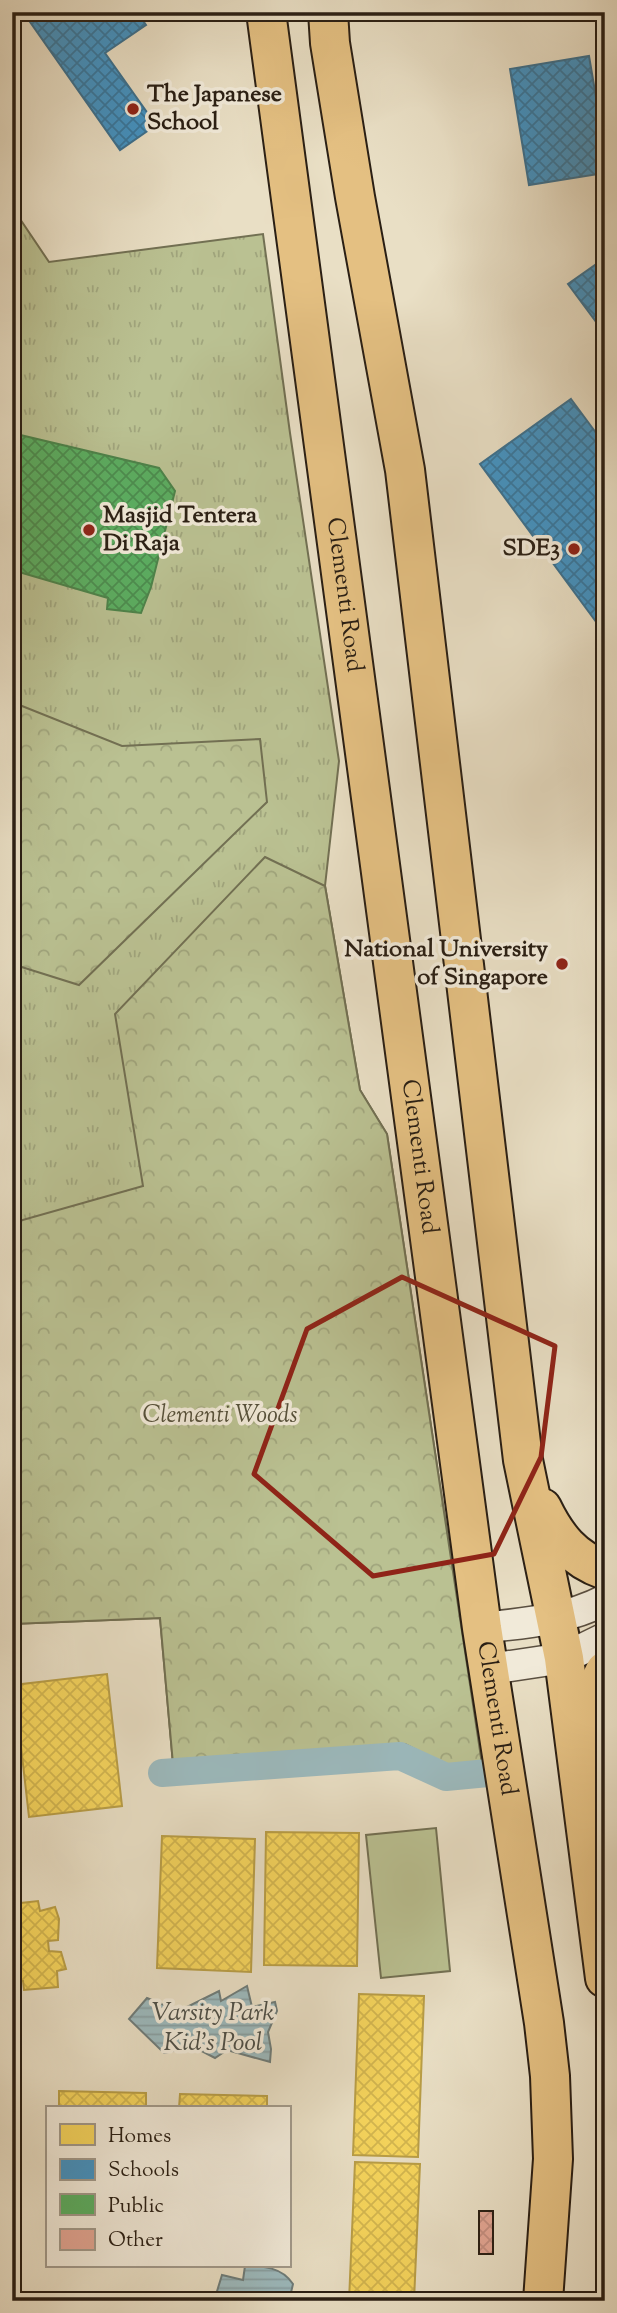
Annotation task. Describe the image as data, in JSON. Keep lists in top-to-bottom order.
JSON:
{
  "streets": {
    "main road": ["Clementi Road"]
  },
  "water": ["Varsity Park Kid's Pool"],
  "parks": ["Clementi Woods"],
  "places": [
    "The Japanese School",
    "Masjid Tentera Di Raja",
    "SDE3",
    "National University of Singapore"
  ],
  "legend": [
    "Homes",
    "Schools",
    "Public",
    "Other"
  ]
}
